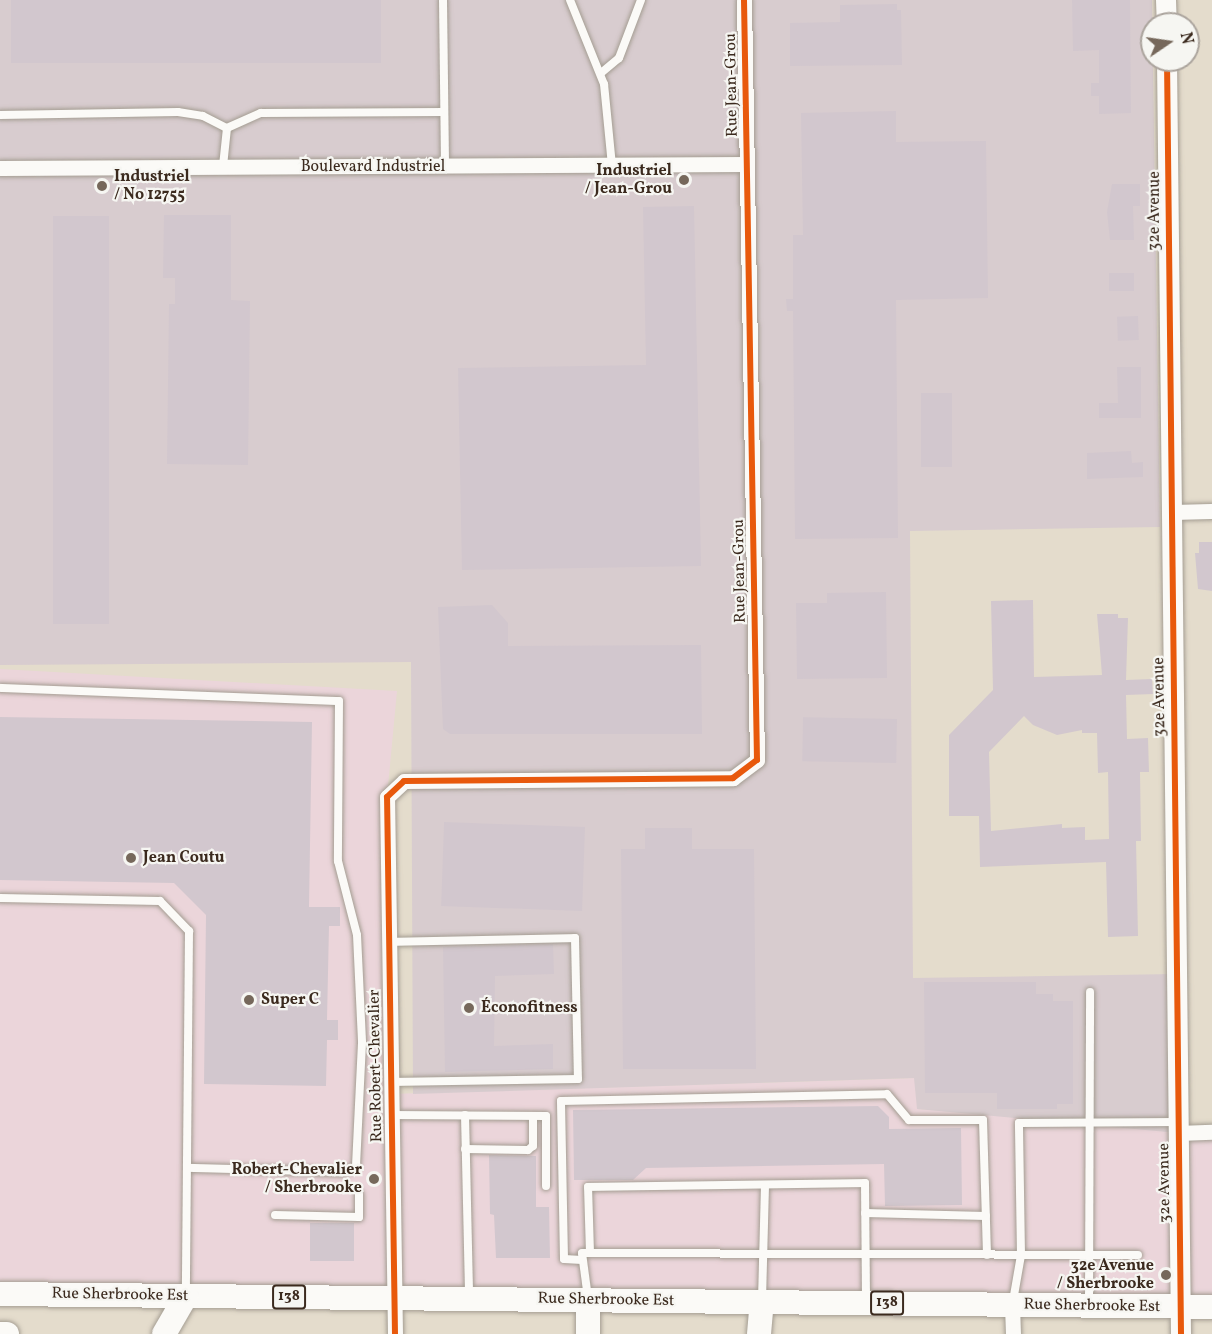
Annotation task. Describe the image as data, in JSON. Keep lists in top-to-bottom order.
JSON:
{
  "streets": {
    "main road": ["Rue Sherbrooke Est", "138"],
    "street": [
      "Rue Jean-Grou",
      "Boulevard Industriel",
      "32e Avenue",
      "Rue Robert-Chevalier"
    ]
  },
  "crossings": [
    ["Rue Jean-Grou", "Boulevard Industriel"],
    ["Rue Jean-Grou", "Rue Robert-Chevalier"],
    ["32e Avenue", "Rue Sherbrooke Est"],
    ["Rue Robert-Chevalier", "Rue Sherbrooke Est"]
  ],
  "places": [
    "Industriel / Jean-Grou",
    "Industriel / No 12755",
    "Jean Coutu",
    "Super C",
    "Éconofitness",
    "Robert-Chevalier / Sherbrooke",
    "32e Avenue / Sherbrooke"
  ],
  "north": "right"
}
